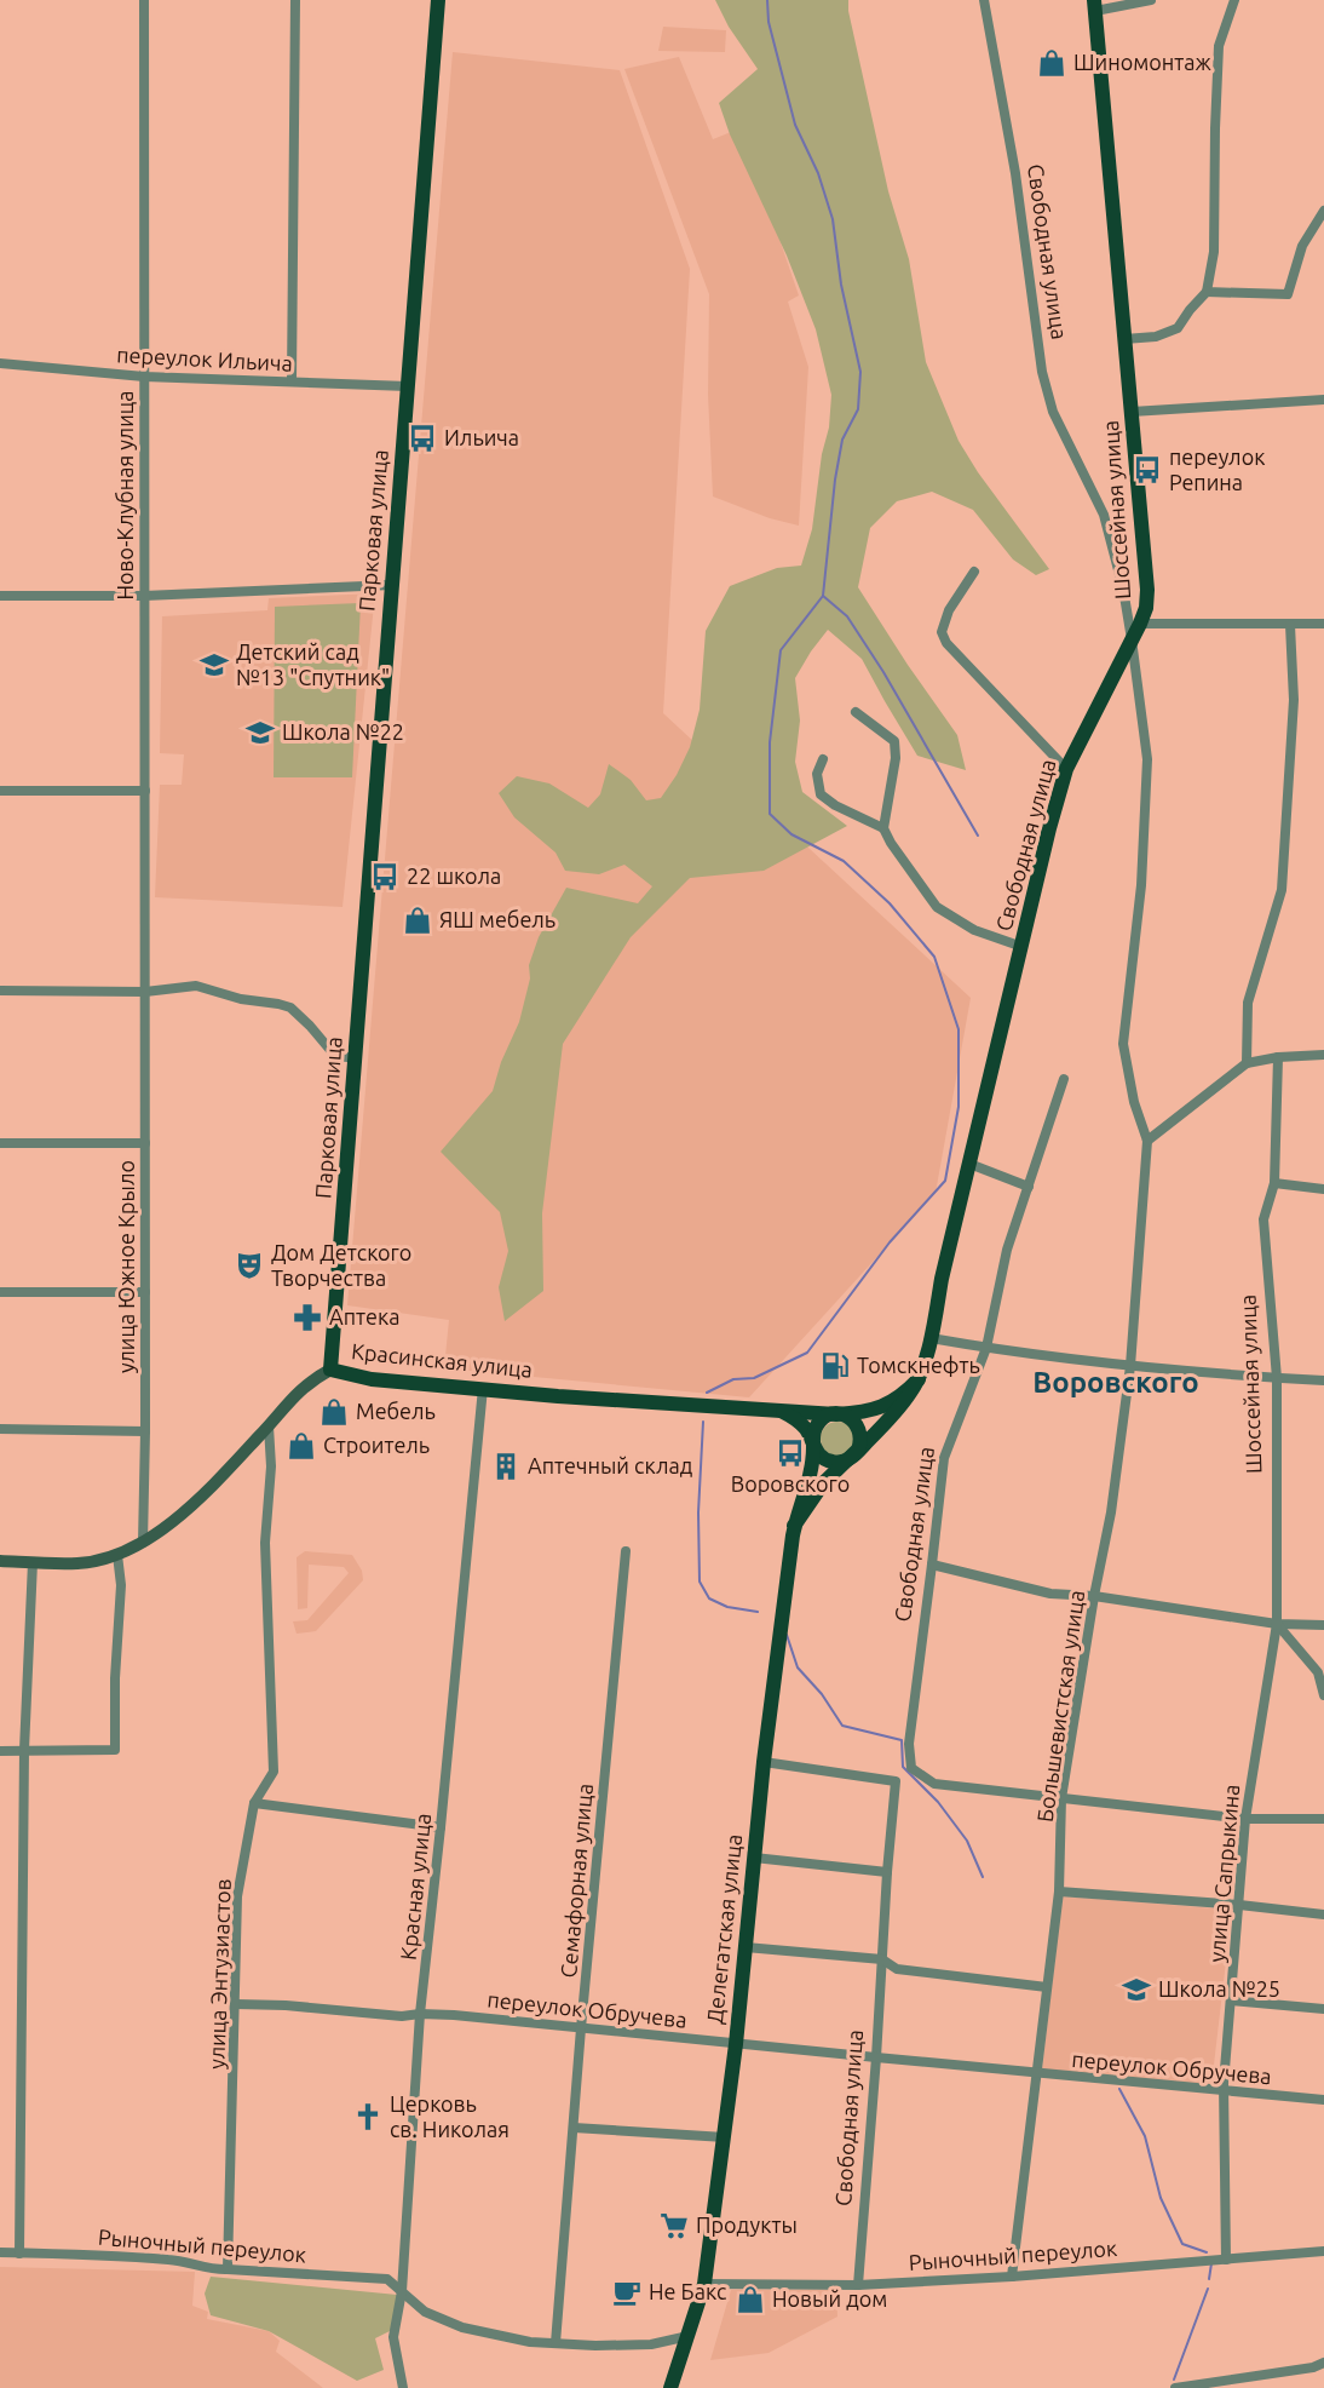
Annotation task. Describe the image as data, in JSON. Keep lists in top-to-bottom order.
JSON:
{
  "streets": {
    "main road": [
      "Свободная улица",
      "Шоссейная улица",
      "Парковая улица",
      "Красинская улица",
      "Делегатская улица"
    ],
    "street": [
      "переулок Ильича",
      "Ново-Клубная улица",
      "улица Южное Крыло",
      "Большевистская улица",
      "улица Сапрыкина",
      "Семафорная улица",
      "Красная улица",
      "улица Энтузиастов",
      "переулок Обручева",
      "Рыночный переулок"
    ]
  },
  "crossings": [
    ["Свободная улица", "Шоссейная улица"],
    ["Свободная улица", "Красинская улица"],
    ["Свободная улица", "Большевистская улица"],
    ["Свободная улица", "Делегатская улица"],
    ["Свободная улица", "переулок Обручева"],
    ["Свободная улица", "Рыночный переулок"],
    ["переулок Ильича", "Ново-Клубная улица"],
    ["переулок Ильича", "Парковая улица"],
    ["Ново-Клубная улица", "улица Южное Крыло"],
    ["Шоссейная улица", "улица Сапрыкина"],
    ["Парковая улица", "Красинская улица"],
    ["улица Южное Крыло", "Красинская улица"],
    ["Красинская улица", "Красная улица"],
    ["Красинская улица", "Делегатская улица"],
    ["Красинская улица", "улица Энтузиастов"],
    ["Большевистская улица", "переулок Обручева"],
    ["Большевистская улица", "Рыночный переулок"],
    ["улица Сапрыкина", "переулок Обручева"],
    ["улица Сапрыкина", "Рыночный переулок"],
    ["Семафорная улица", "переулок Обручева"],
    ["Семафорная улица", "Рыночный переулок"],
    ["Красная улица", "переулок Обручева"],
    ["Красная улица", "Рыночный переулок"],
    ["Делегатская улица", "переулок Обручева"],
    ["Делегатская улица", "Рыночный переулок"],
    ["улица Энтузиастов", "переулок Обручева"],
    ["улица Энтузиастов", "Рыночный переулок"]
  ],
  "districts": ["Воровского"],
  "places": {
    "shop": [
      "Шиномонтаж",
      "ЯШ мебель",
      "Мебель",
      "Строитель",
      "Новый дом"
    ],
    "bus stop": [
      "Ильича",
      "переулок Репина",
      "22 школа",
      "Воровского"
    ],
    "school or university": ["Детский сад №13 \"Спутник\"", "Школа №22", "Школа №25"],
    "theatre": ["Дом Детского Творчества"],
    "pharmacy": ["Аптека"],
    "fuel station": ["Томскнефть"],
    "building": ["Аптечный склад"],
    "church": ["Церковь св. Николая"],
    "supermarket": ["Продукты"],
    "cafe": ["Не Бакс"]
  }
}
